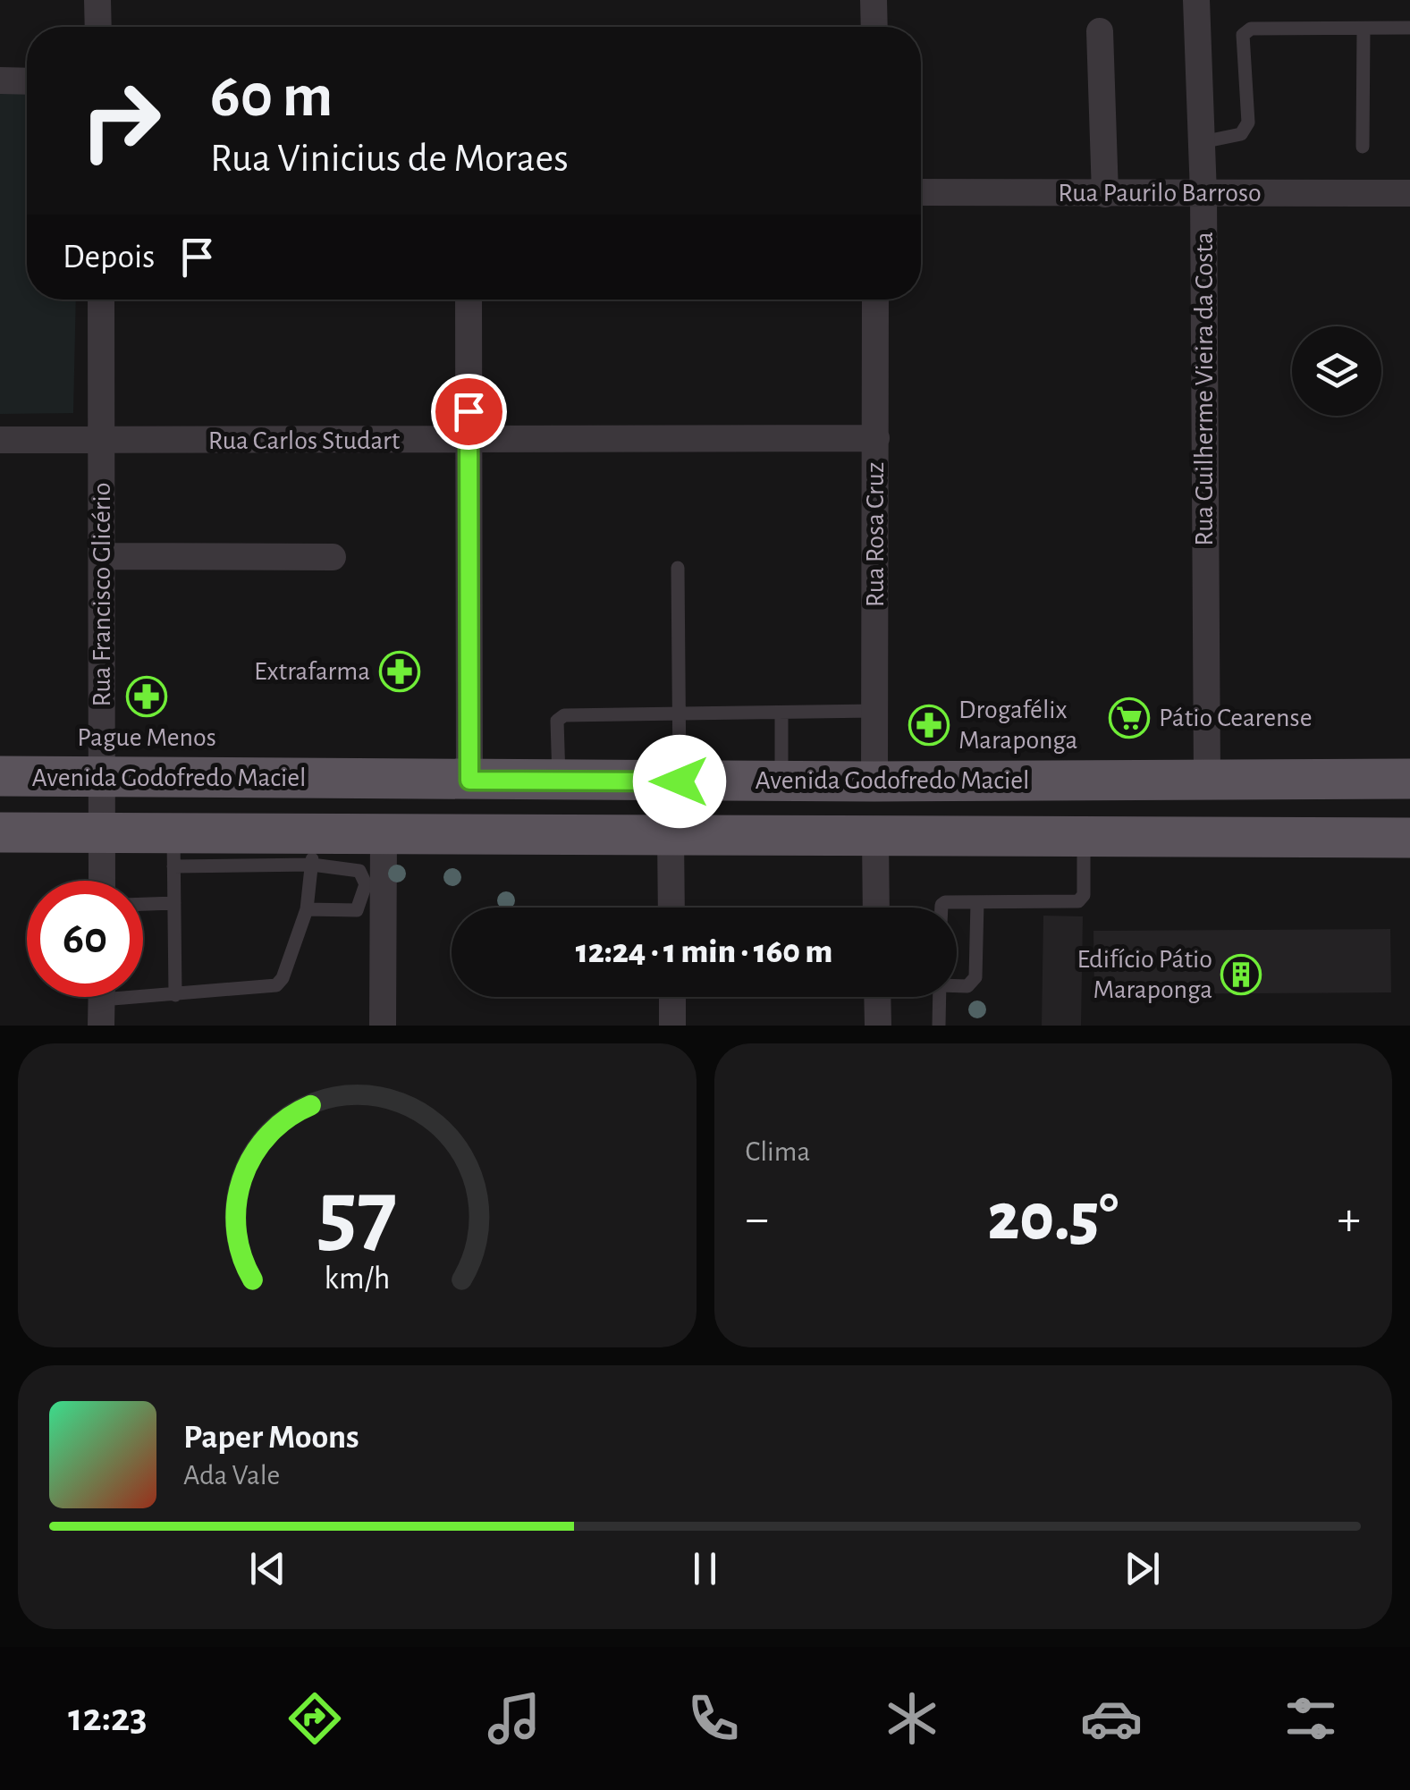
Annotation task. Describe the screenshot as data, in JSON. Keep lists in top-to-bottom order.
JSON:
{
  "streets": {
    "main road": ["Avenida Godofredo Maciel"],
    "street": [
      "Rua Paurilo Barroso",
      "Rua Guilherme Vieira da Costa",
      "Rua Carlos Studart",
      "Rua Rosa Cruz",
      "Rua Francisco Glicério"
    ]
  },
  "crossings": [
    ["Rua Paurilo Barroso", "Rua Guilherme Vieira da Costa"],
    ["Rua Guilherme Vieira da Costa", "Avenida Godofredo Maciel"],
    ["Rua Carlos Studart", "Rua Rosa Cruz"],
    ["Rua Carlos Studart", "Rua Francisco Glicério"],
    ["Rua Rosa Cruz", "Avenida Godofredo Maciel"],
    ["Rua Francisco Glicério", "Avenida Godofredo Maciel"]
  ],
  "places": {
    "pharmacy": ["Extrafarma", "Pague Menos", "Drogafélix Maraponga"],
    "supermarket": ["Pátio Cearense"],
    "building": ["Edifício Pátio Maraponga"]
  },
  "page": {
    "turn": ["60 m", "Rua Vinicius de Moraes"],
    "then": "Depois",
    "limit": "60",
    "trip": "12:24 · 1 min · 160 m",
    "tile": "Clima",
    "heat": ["−", "20.5°", "+"],
    "song": ["Paper Moons", "Ada Vale"],
    "tabs": "12:23",
    "gauge": ["57", "km/h"]
  }
}
